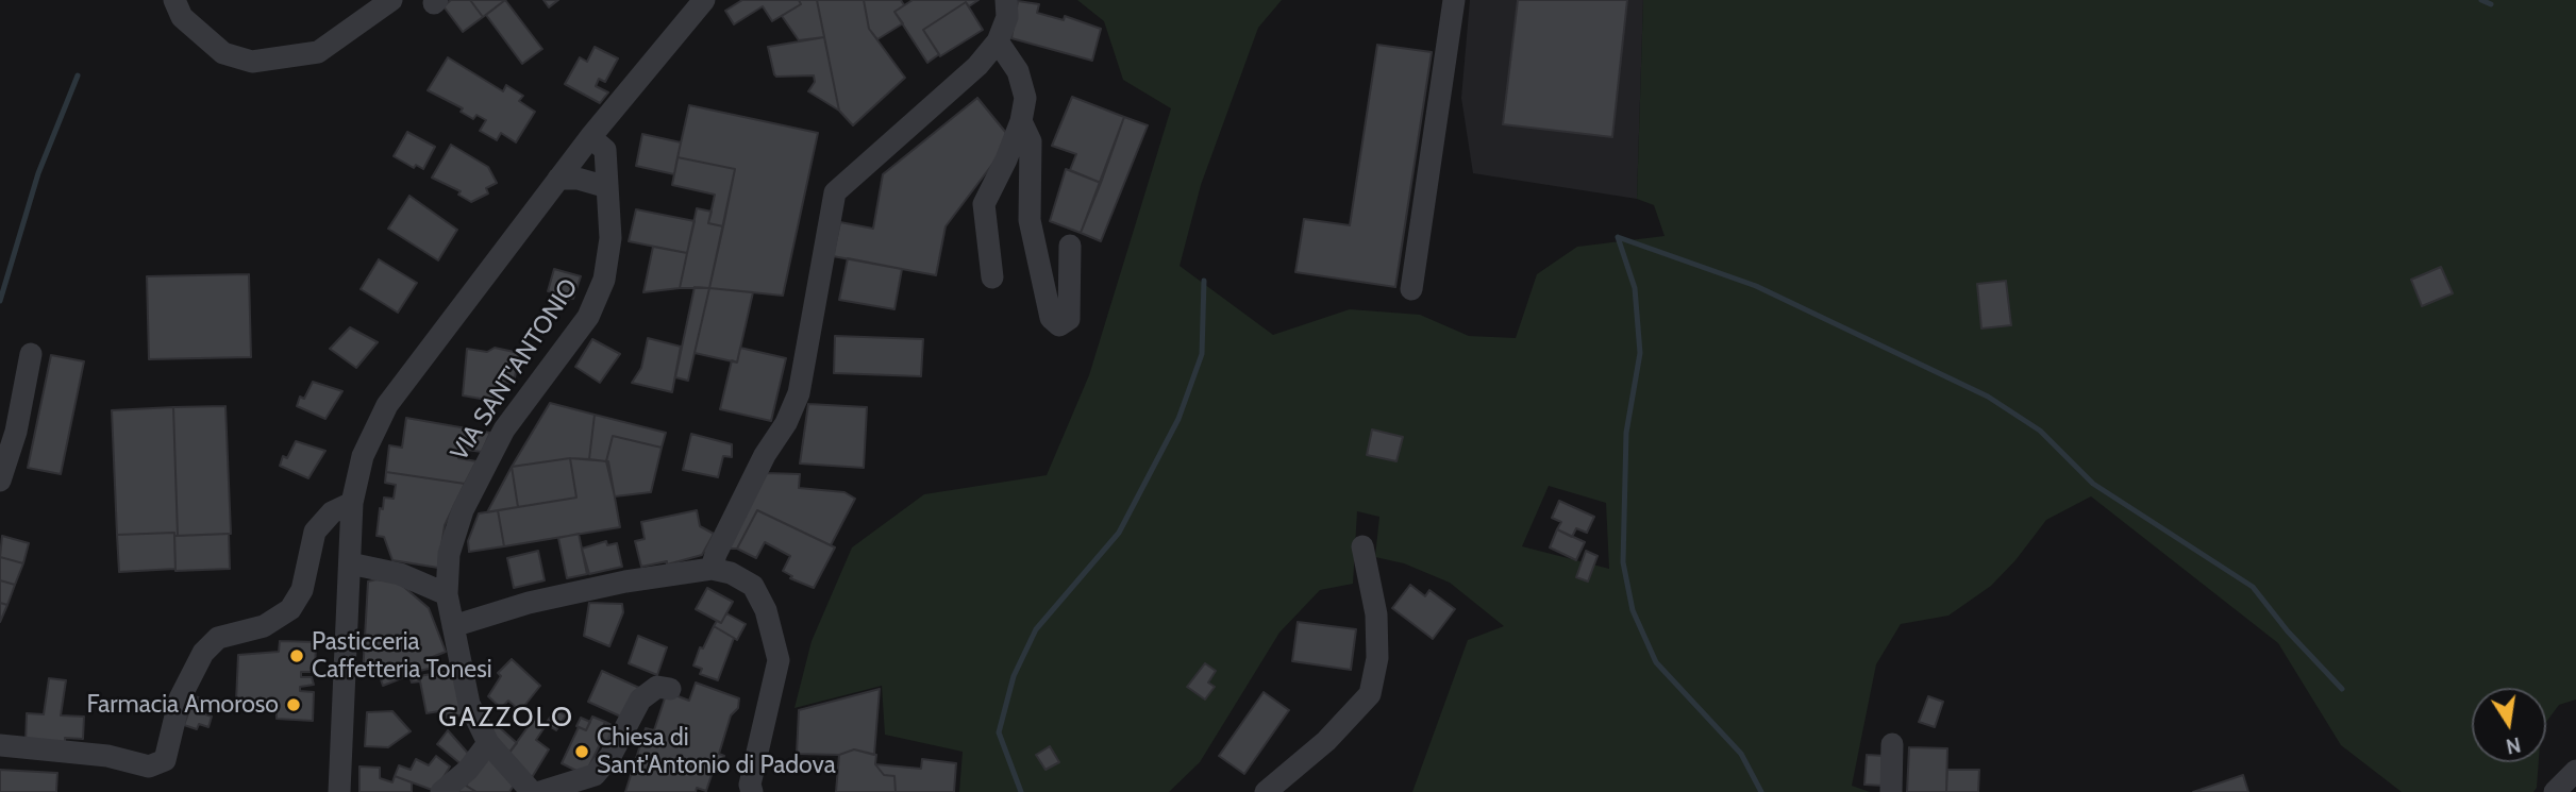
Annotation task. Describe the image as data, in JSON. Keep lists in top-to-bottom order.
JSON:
{
  "streets": {
    "street": ["VIA SANT'ANTONIO"]
  },
  "districts": ["GAZZOLO"],
  "places": ["Pasticceria Caffetteria Tonesi", "Farmacia Amoroso", "Chiesa di Sant'Antonio di Padova"],
  "north": "bottom"
}
